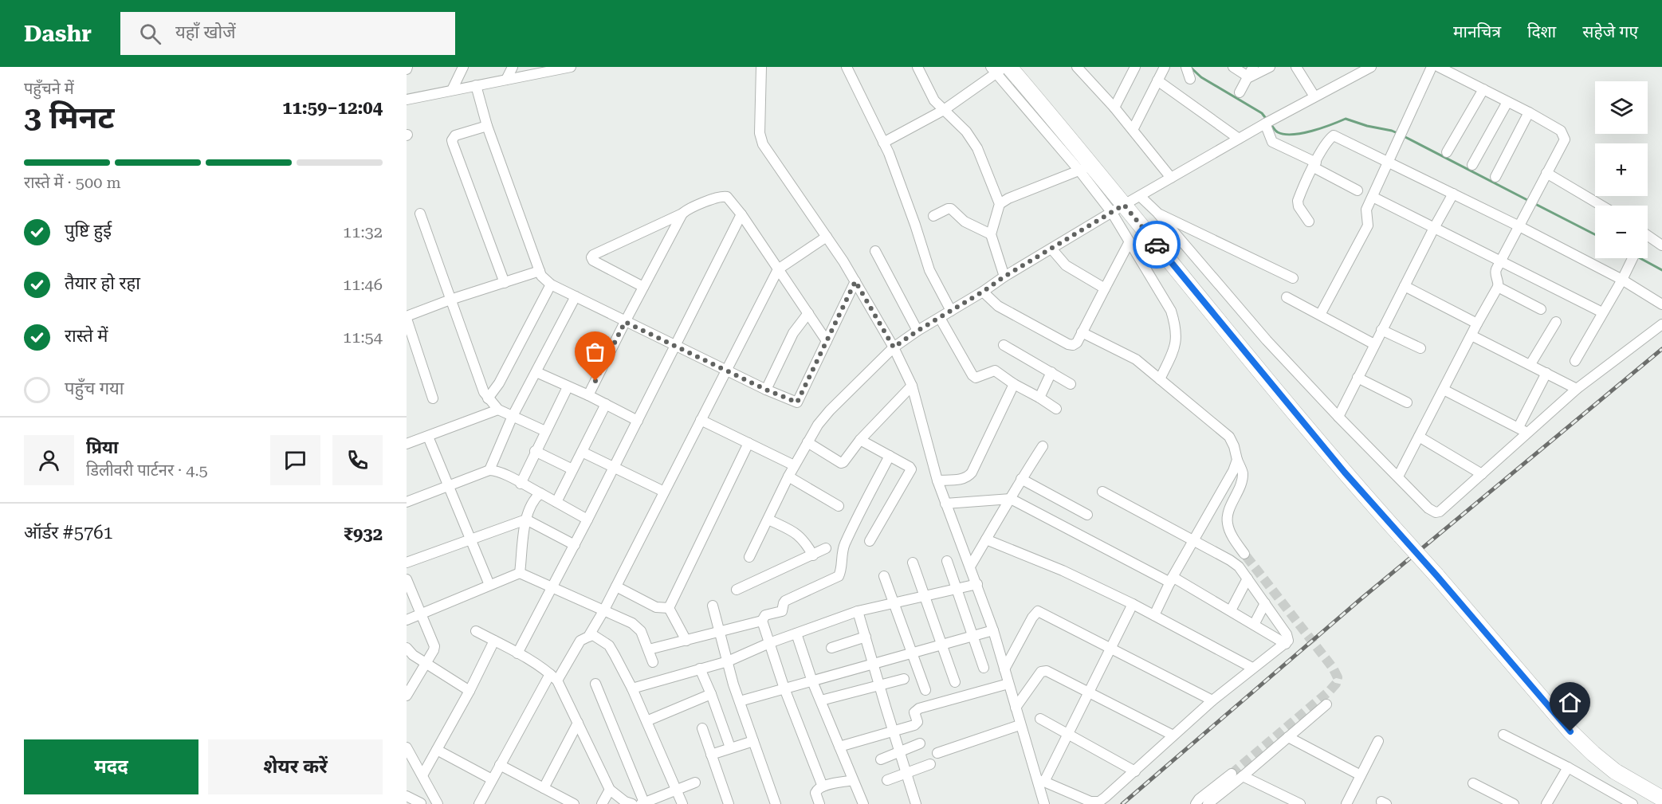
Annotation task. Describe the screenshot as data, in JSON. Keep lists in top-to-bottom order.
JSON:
{
  "page": {
    "header": "Dashr",
    "search": "यहाँ खोजें",
    "nav": ["मानचित्र", "दिशा", "सहेजे गए"],
    "heading": ["3 मिनट", "पहुँचने में", "11:59–12:04"],
    "panel": [
      "प्रिया",
      "डिलीवरी पार्टनर · 4.5",
      "ऑर्डर #5761",
      "₹932"
    ],
    "map_buttons": ["+", "−"],
    "bar": "रास्ते में · 500 m",
    "list": [
      ["पुष्टि हुई", "11:32"],
      ["तैयार हो रहा", "11:46"],
      ["रास्ते में", "11:54"],
      "पहुँच गया"
    ],
    "buttons": ["मदद", "शेयर करें"]
  }
}
